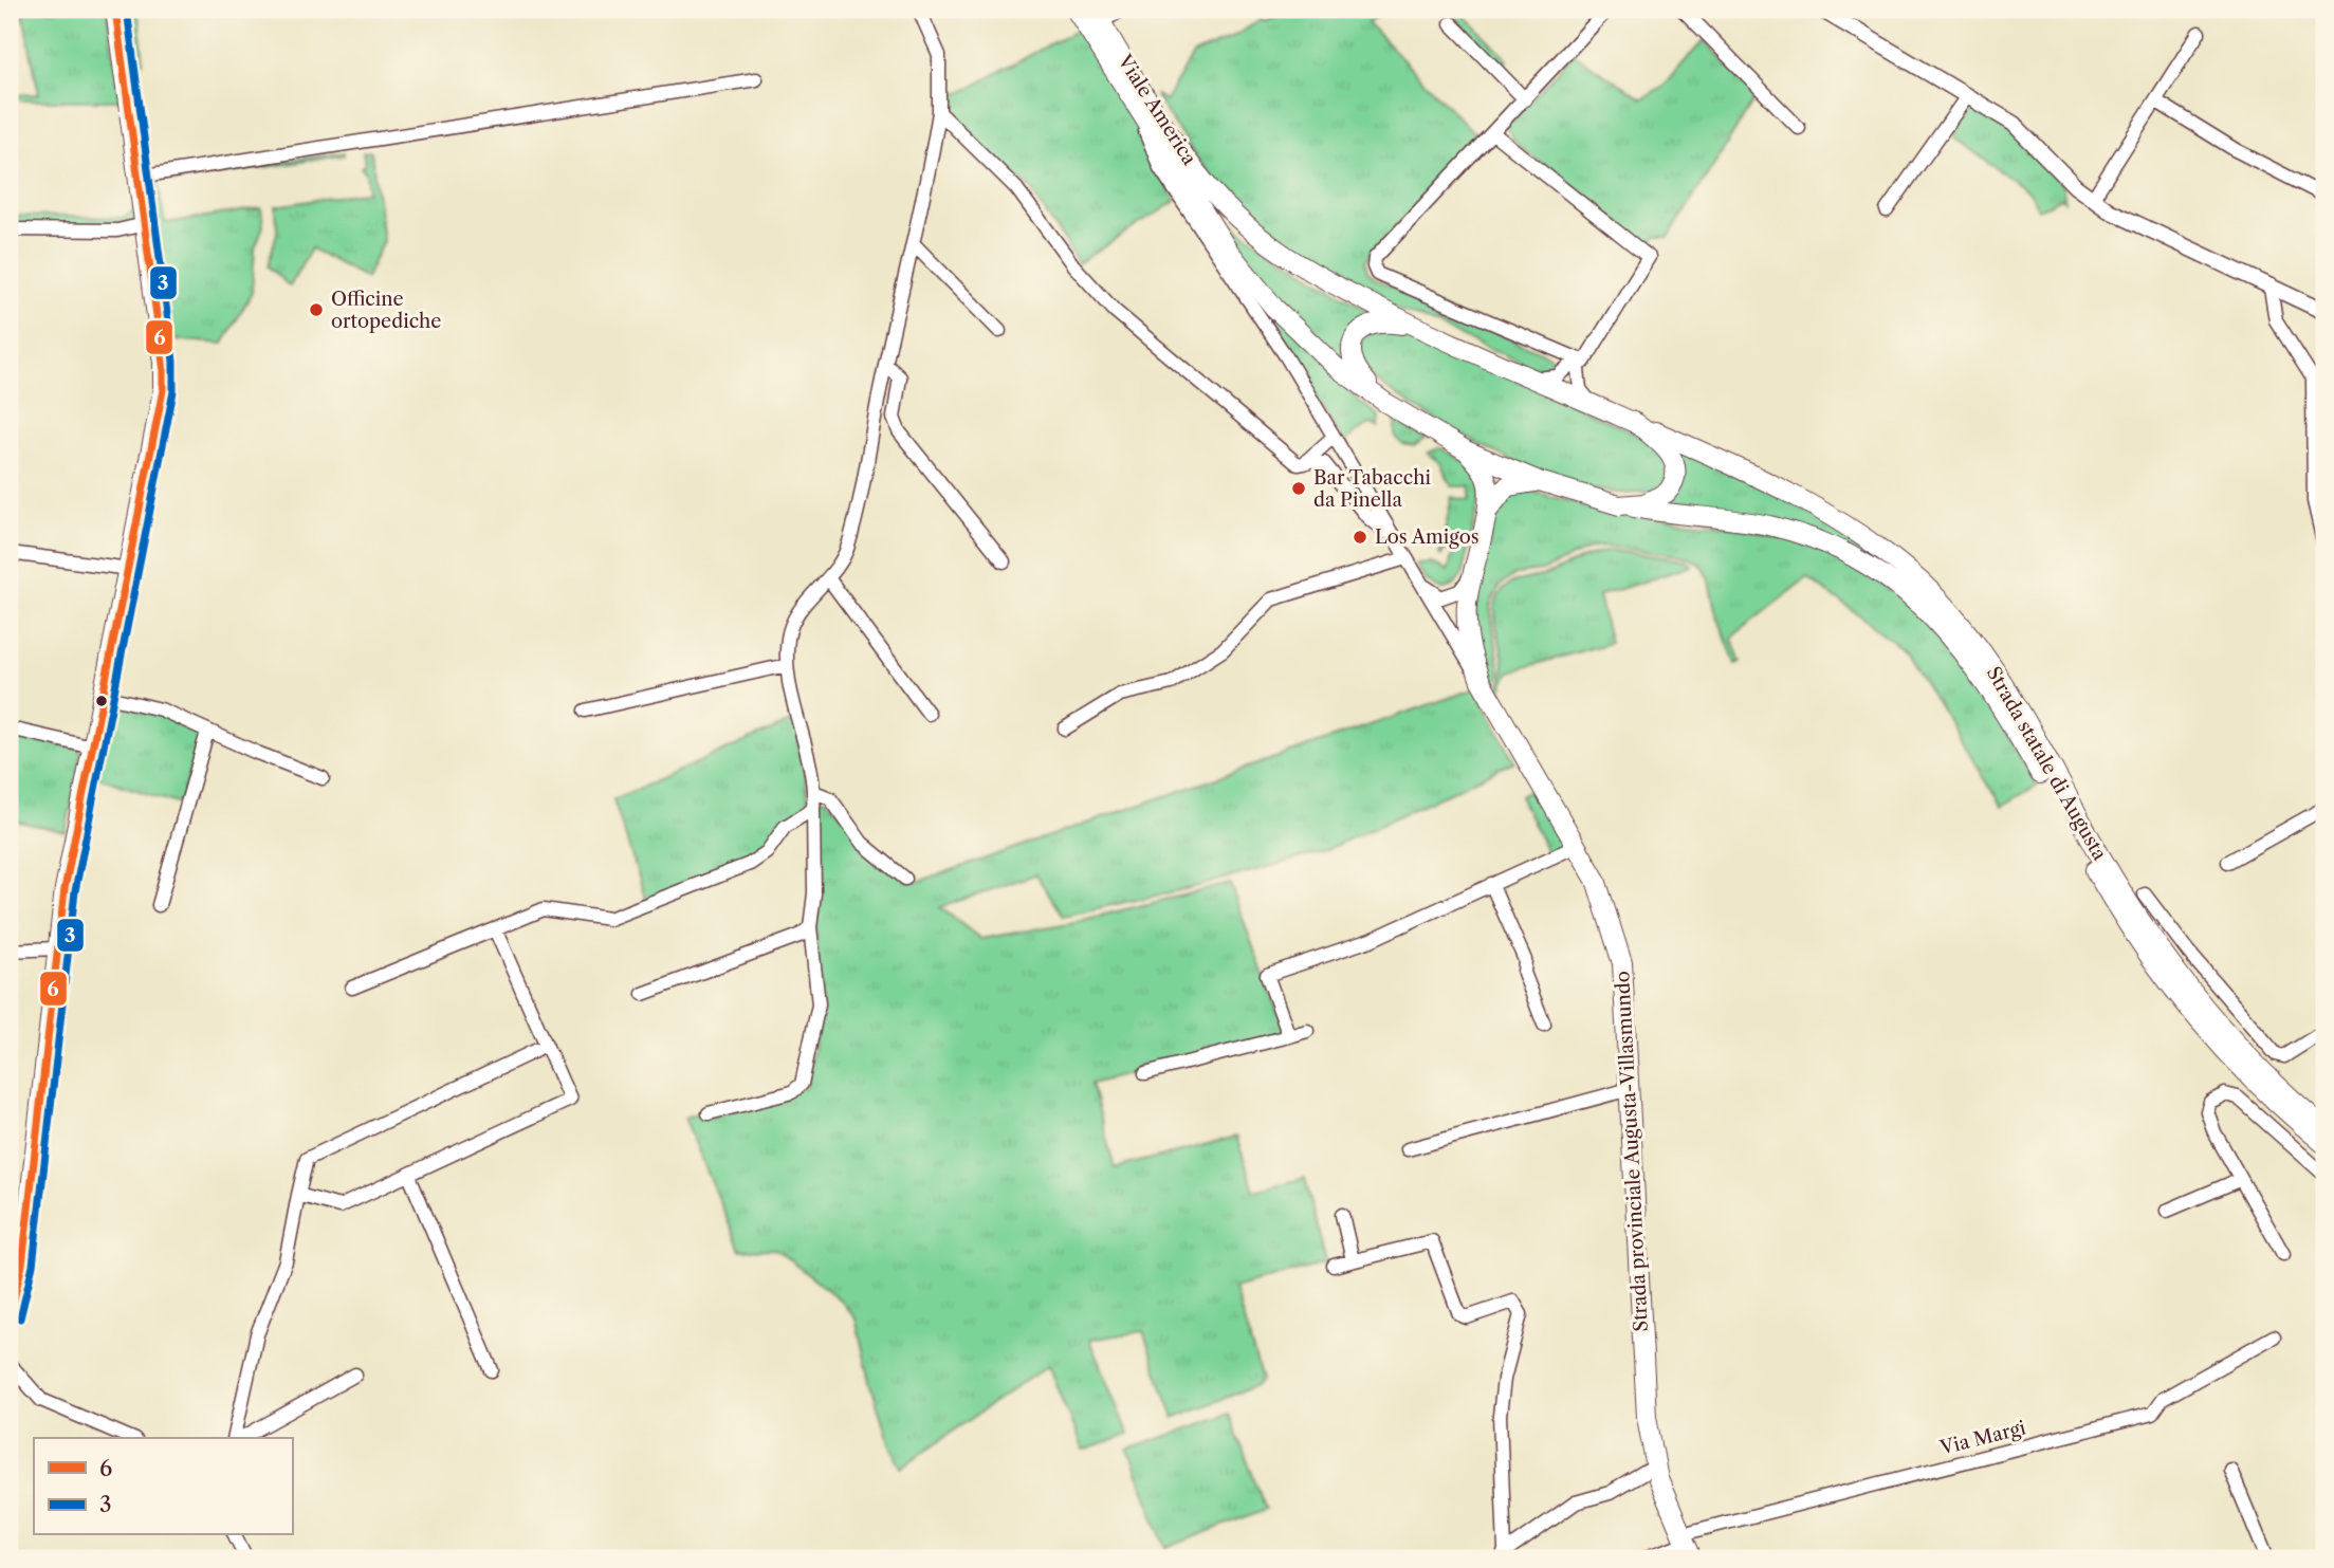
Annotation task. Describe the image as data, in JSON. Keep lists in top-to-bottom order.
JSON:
{
  "streets": {
    "main road": ["Viale America", "Strada statale di Augusta", "Strada provinciale Augusta-Villasmundo"],
    "street": ["Via Margi"]
  },
  "crossings": [
    ["Viale America", "Strada statale di Augusta"],
    ["Strada provinciale Augusta-Villasmundo", "Via Margi"]
  ],
  "places": ["Officine ortopediche", "Bar Tabacchi da Pinella", "Los Amigos"],
  "lines": ["transit line 6", "transit line 3"],
  "legend": ["6", "3"]
}
